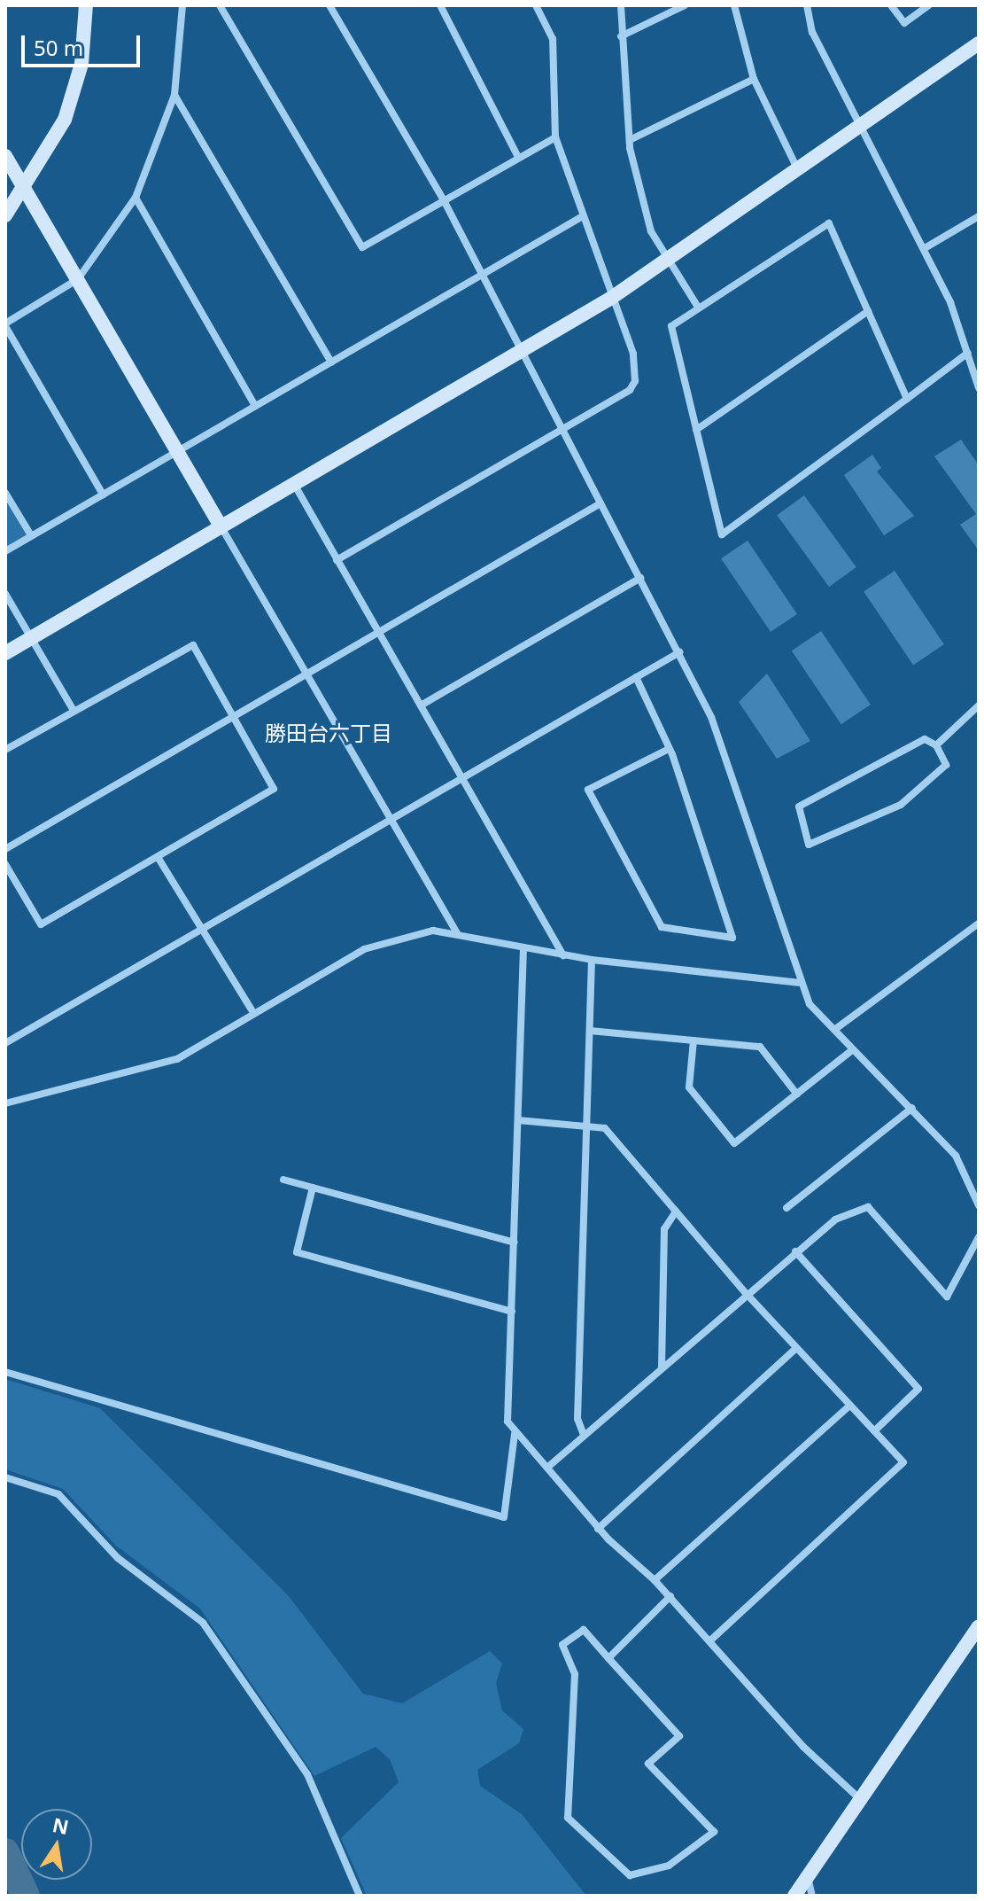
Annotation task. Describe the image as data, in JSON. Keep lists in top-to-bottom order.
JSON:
{
  "districts": ["勝田台六丁目"],
  "scale_bar": "50 m",
  "north": "top"
}
